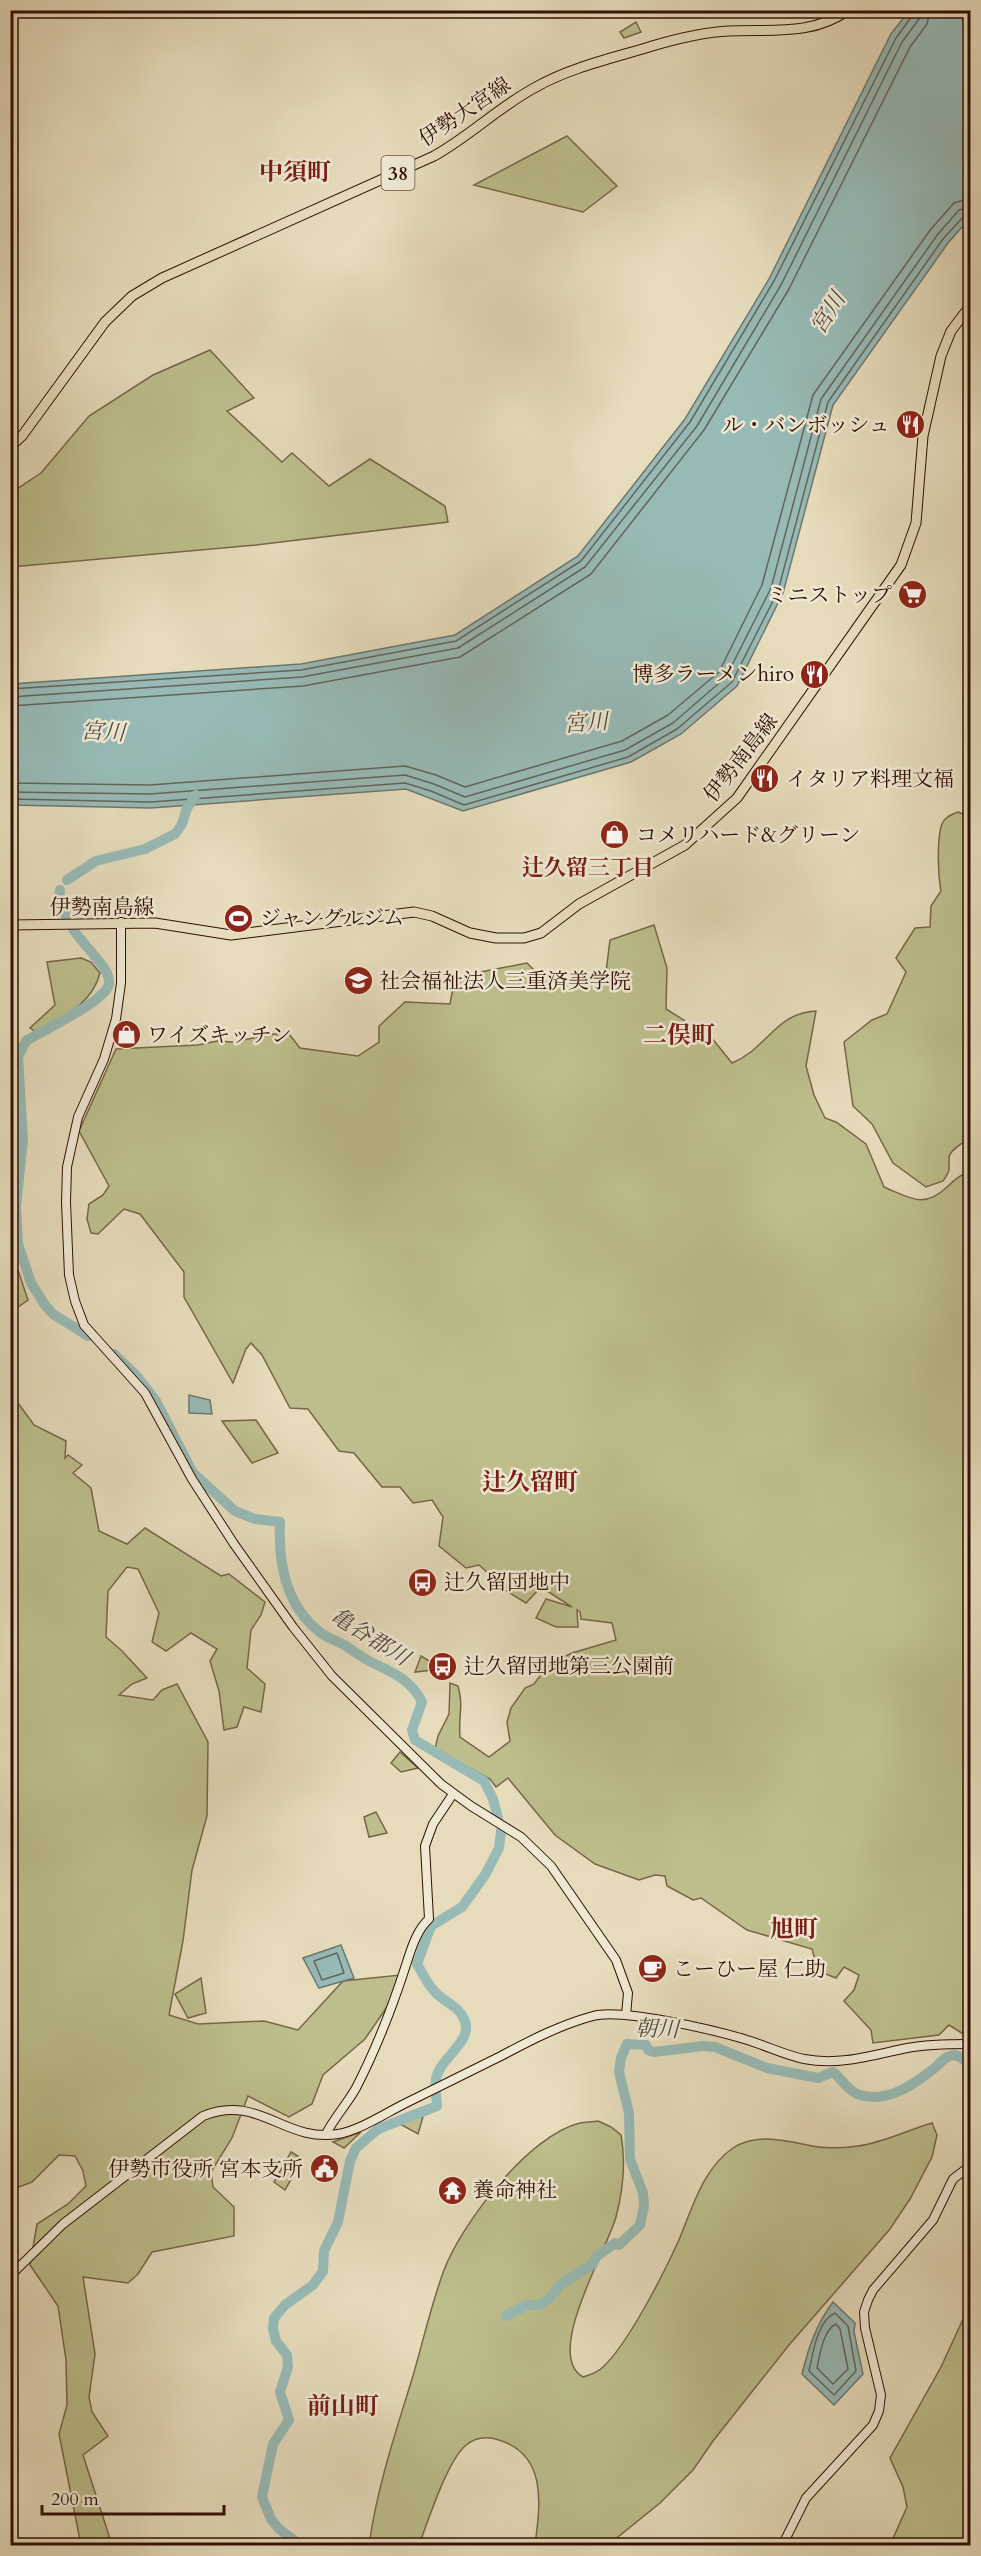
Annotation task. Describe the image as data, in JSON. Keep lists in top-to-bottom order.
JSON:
{
  "streets": {
    "main road": ["伊勢大宮線", "38", "伊勢南島線"]
  },
  "districts": [
    "中須町",
    "辻久留三丁目",
    "二俣町",
    "辻久留町",
    "旭町",
    "前山町"
  ],
  "water": ["宮川", "亀谷郡川", "朝川"],
  "places": {
    "restaurant": ["ル・バンボッシュ", "博多ラーメンhiro", "イタリア料理文福"],
    "supermarket": ["ミニストップ"],
    "shop": ["コメリハード&グリーン", "ワイズキッチン"],
    "sports": ["ジャングルジム"],
    "school or university": ["社会福祉法人三重済美学院"],
    "bus stop": ["辻久留団地中", "辻久留団地第三公園前"],
    "cafe": ["こーひー屋 仁助"],
    "public building": ["伊勢市役所 宮本支所"],
    "temple": ["養命神社"]
  },
  "scale_bar": "200 m"
}
